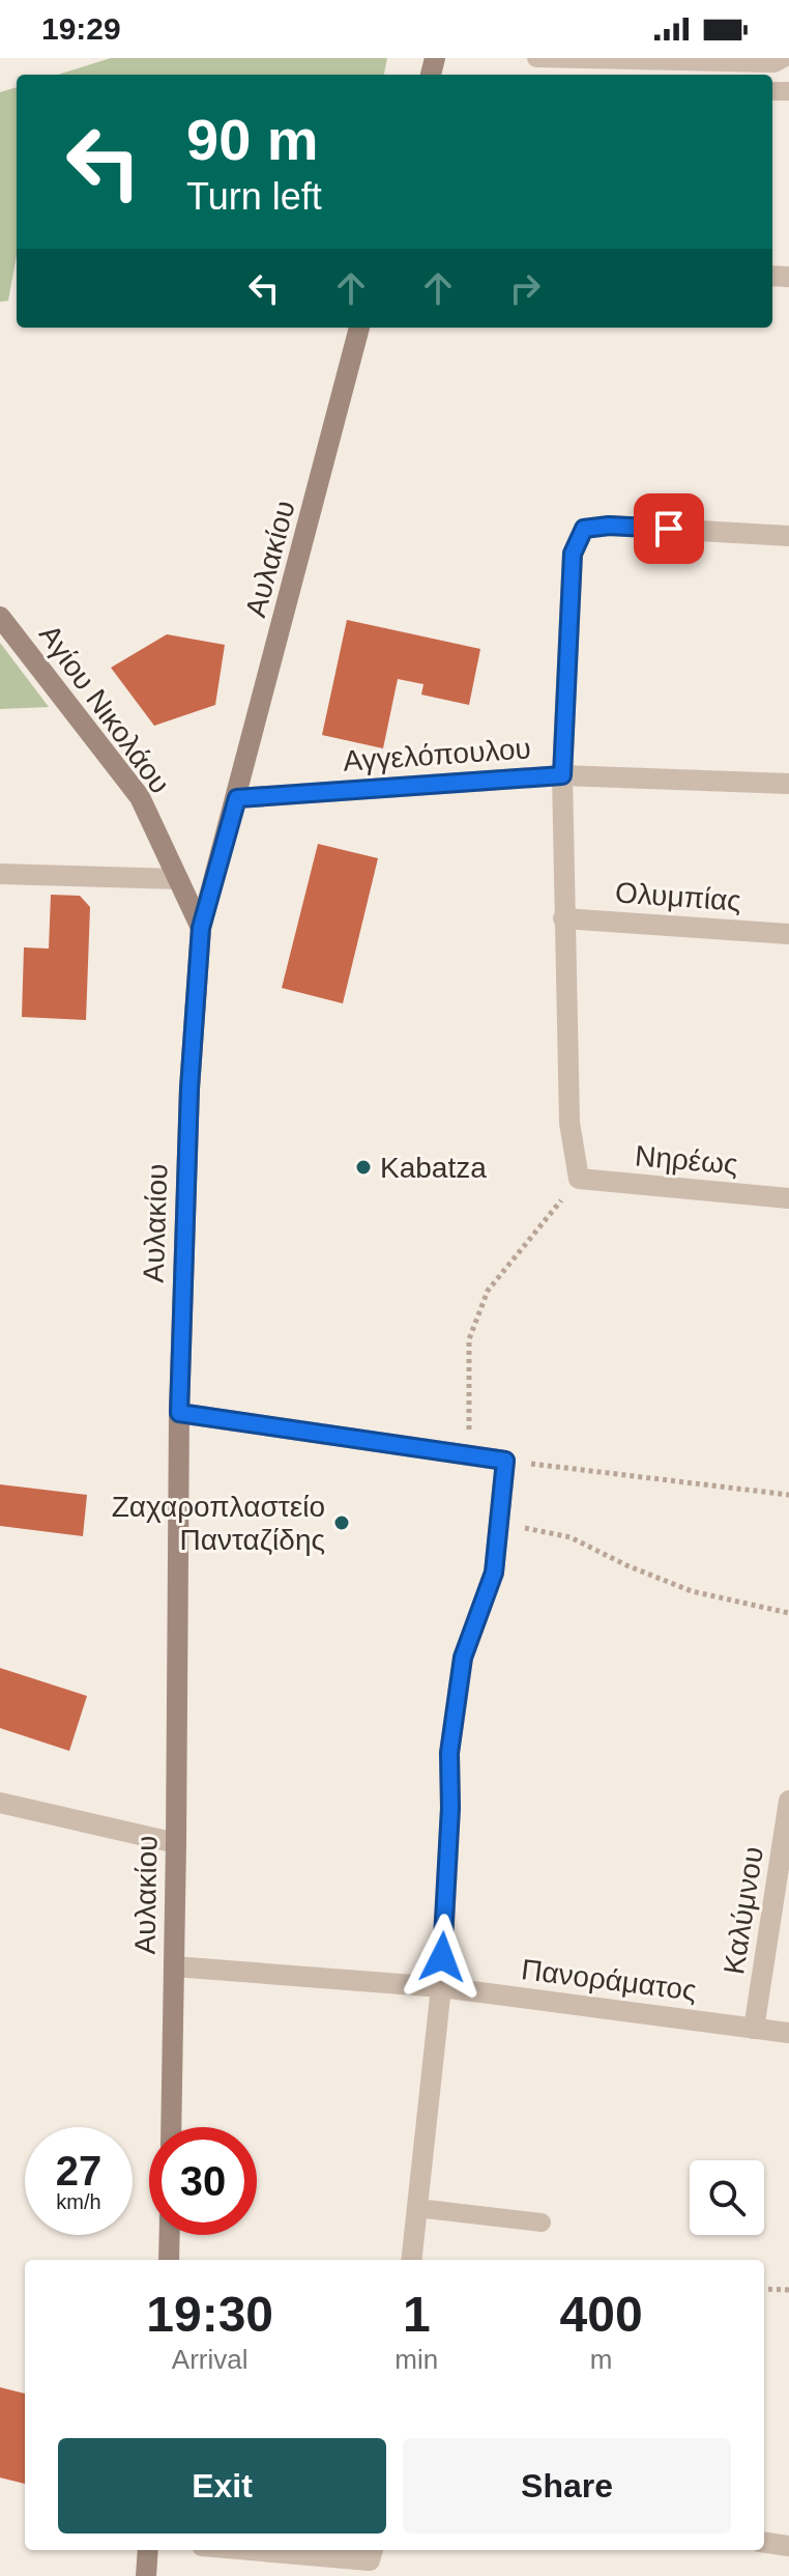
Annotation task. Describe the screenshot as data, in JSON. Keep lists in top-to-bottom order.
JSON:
{
  "streets": {
    "main road": ["Αυλακίου", "Αγίου Νικολάου"],
    "street": [
      "Αγγελόπουλου",
      "Ολυμπίας",
      "Νηρέως",
      "Καλύμνου",
      "Πανοράματος"
    ]
  },
  "crossings": [
    ["Αυλακίου", "Αγίου Νικολάου"],
    ["Αυλακίου", "Αγγελόπουλου"],
    ["Αυλακίου", "Πανοράματος"],
    ["Καλύμνου", "Πανοράματος"]
  ],
  "places": ["Kabatza", "Ζαχαροπλαστείο Πανταζίδης"],
  "page": {
    "status": "19:29",
    "turn": ["90 m", "Turn left"],
    "speed": "27 km/h",
    "limit": "30",
    "eta": [
      "19:30",
      "Arrival",
      "1",
      "min",
      "400",
      "m"
    ],
    "buttons": ["Exit", "Share"]
  }
}
